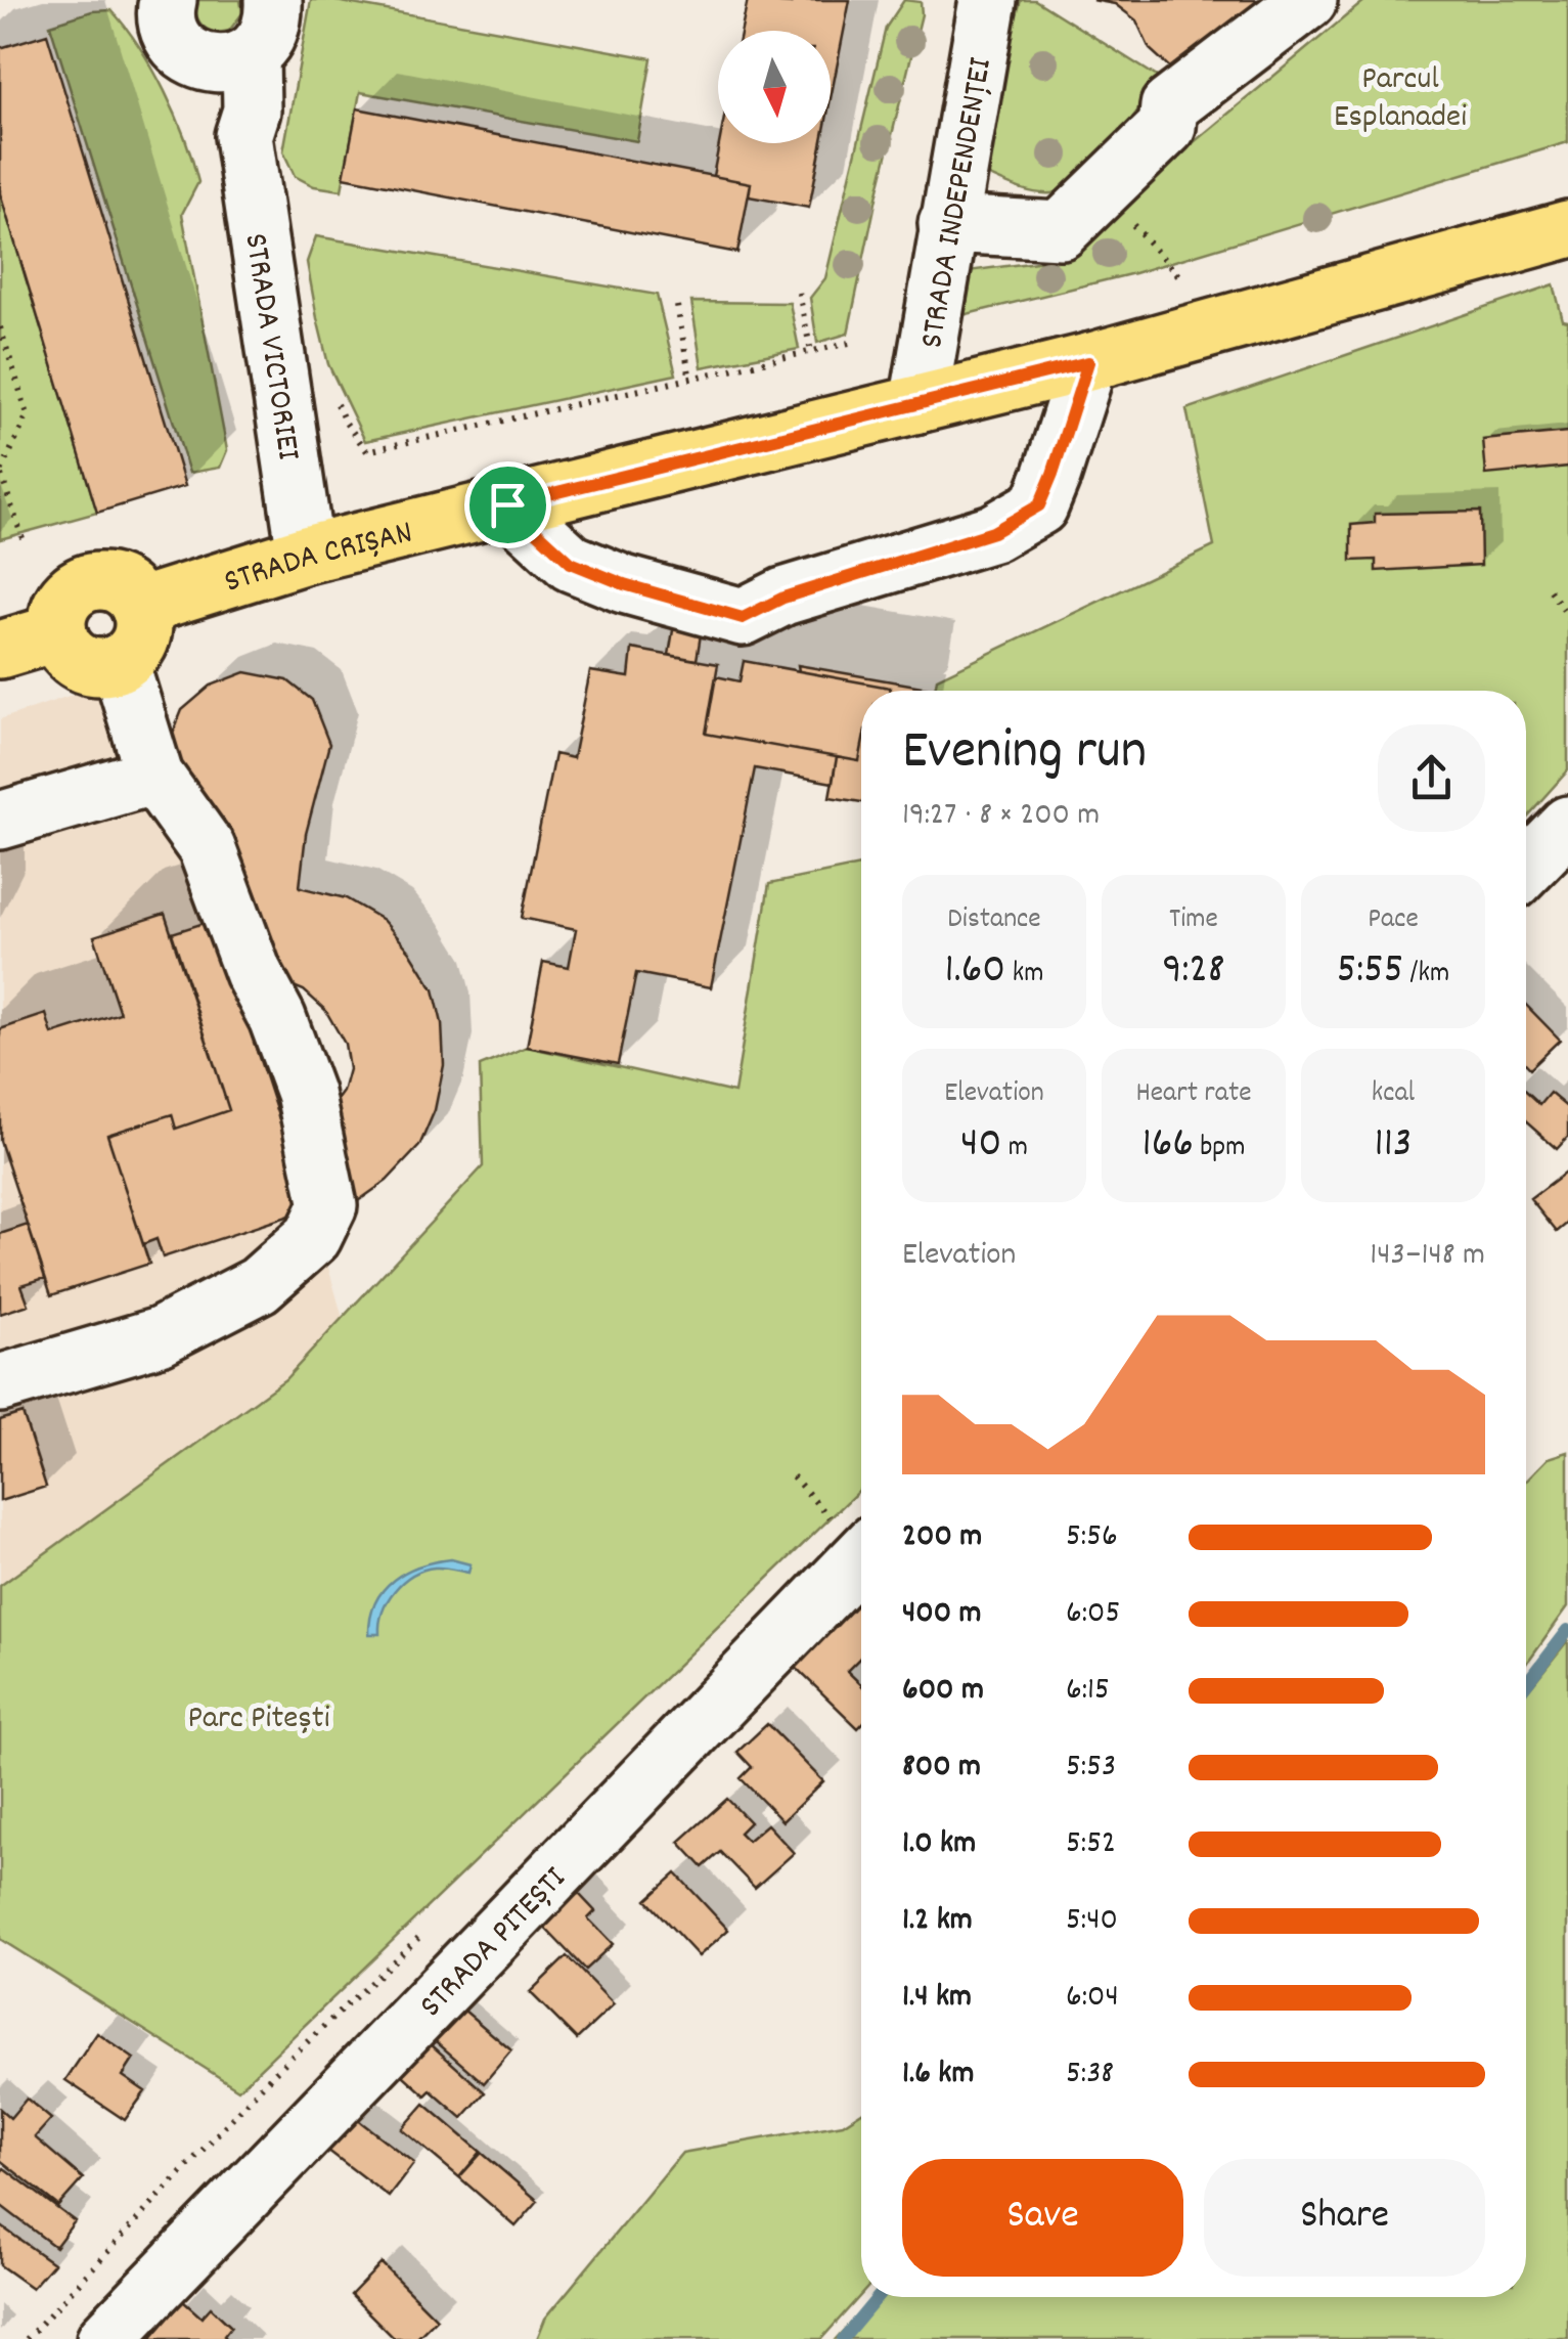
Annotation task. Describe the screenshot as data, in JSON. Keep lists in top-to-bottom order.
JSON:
{
  "streets": {
    "main road": ["STRADA CRIȘAN"],
    "street": ["STRADA INDEPENDENȚEI", "STRADA VICTORIEI", "STRADA PITEȘTI"]
  },
  "crossings": [
    ["STRADA INDEPENDENȚEI", "STRADA CRIȘAN"],
    ["STRADA VICTORIEI", "STRADA CRIȘAN"]
  ],
  "parks": ["Parcul Esplanadei", "Parc Pitești"],
  "north": "bottom",
  "page": {
    "heading": ["Evening run", "19:27 · 8 × 200 m"],
    "stats": [
      ["Distance", "1.60 km"],
      ["Time", "9:28"],
      ["Pace", "5:55 /km"],
      ["Elevation", "40 m"],
      ["Heart rate", "166 bpm"],
      ["kcal", "113"]
    ],
    "chart": ["Elevation", "143–148 m"],
    "list": [
      {
        "name": "200 m",
        "note": "5:56"
      },
      {
        "name": "400 m",
        "note": "6:05"
      },
      {
        "name": "600 m",
        "note": "6:15"
      },
      {
        "name": "800 m",
        "note": "5:53"
      },
      {
        "name": "1.0 km",
        "note": "5:52"
      },
      {
        "name": "1.2 km",
        "note": "5:40"
      },
      {
        "name": "1.4 km",
        "note": "6:04"
      },
      {
        "name": "1.6 km",
        "note": "5:38"
      }
    ],
    "buttons": ["Save", "Share"]
  }
}
